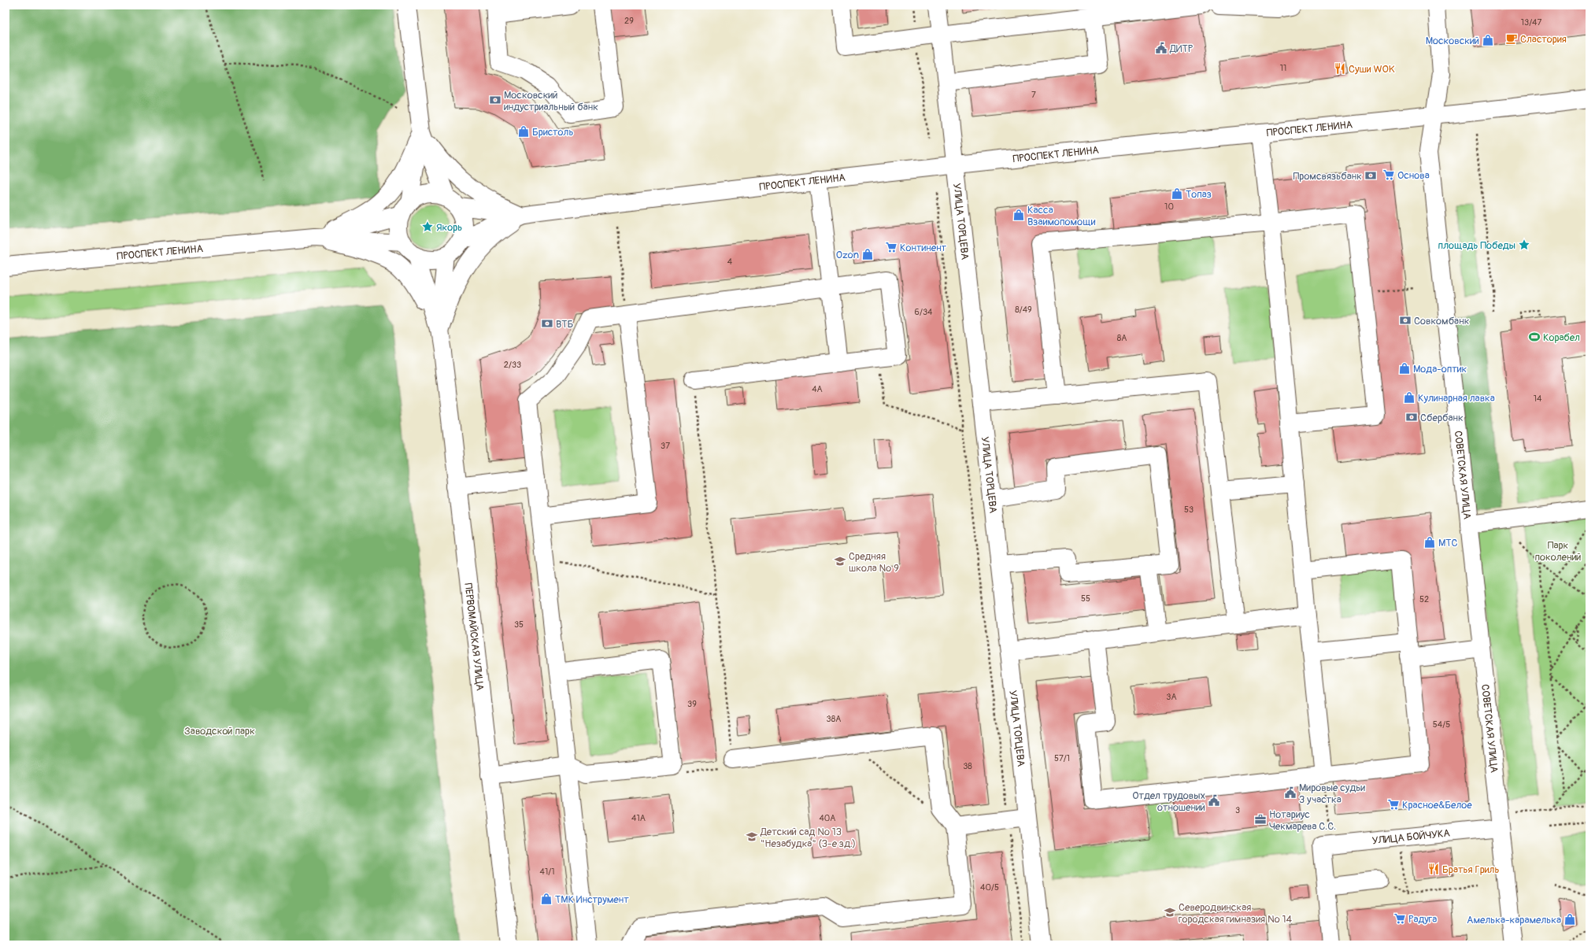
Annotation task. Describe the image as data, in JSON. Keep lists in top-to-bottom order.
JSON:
{
  "streets": {
    "street": [
      "ПРОСПЕКТ ЛЕНИНА",
      "УЛИЦА ТОРЦЕВА",
      "СОВЕТСКАЯ УЛИЦА",
      "ПЕРВОМАЙСКАЯ УЛИЦА",
      "УЛИЦА БОЙЧУКА"
    ]
  },
  "crossings": [
    ["ПРОСПЕКТ ЛЕНИНА", "УЛИЦА ТОРЦЕВА"],
    ["ПРОСПЕКТ ЛЕНИНА", "СОВЕТСКАЯ УЛИЦА"],
    ["СОВЕТСКАЯ УЛИЦА", "УЛИЦА БОЙЧУКА"]
  ],
  "parks": ["Парк поколений", "Заводской парк"],
  "places": {
    "cafe": ["Сластория"],
    "shop": [
      "Московский",
      "Бристоль",
      "Топаз",
      "Касса Взаимопомощи",
      "Ozon",
      "Мода-оптик",
      "Кулинарная лавка",
      "МТС",
      "ТМК Инструмент",
      "Амелька-карамелька"
    ],
    "public building": ["ДИТР", "Мировые судьи 3 участка", "Отдел трудовых отношений"],
    "restaurant": ["Суши WOK", "Братья Гриль"],
    "bank": [
      "Московский индустриальный банк",
      "Промсвязьбанк",
      "Совкомбанк",
      "ВТБ",
      "Сбербанк"
    ],
    "supermarket": [
      "Основа",
      "Континент",
      "Красное&Белое",
      "Радуга"
    ],
    "place": ["Якорь", "площадь Победы"],
    "sports": ["Корабел"],
    "school or university": ["Средняя школа № 9", "Детский сад № 13 \"Незабудка\" (3-е зд.)", "Северодвинская городская гимназия № 14"],
    "office": ["Нотариус Чекмарева С.С."]
  },
  "house_numbers": [
    "29",
    "13/47",
    "11",
    "7",
    "10",
    "4",
    "8/49",
    "6/34",
    "8А",
    "2/33",
    "4А",
    "14",
    "37",
    "53",
    "55",
    "52",
    "35",
    "3А",
    "39",
    "38А",
    "54/5",
    "57/1",
    "38",
    "3",
    "41А",
    "40А",
    "41/1",
    "40/5"
  ]
}
